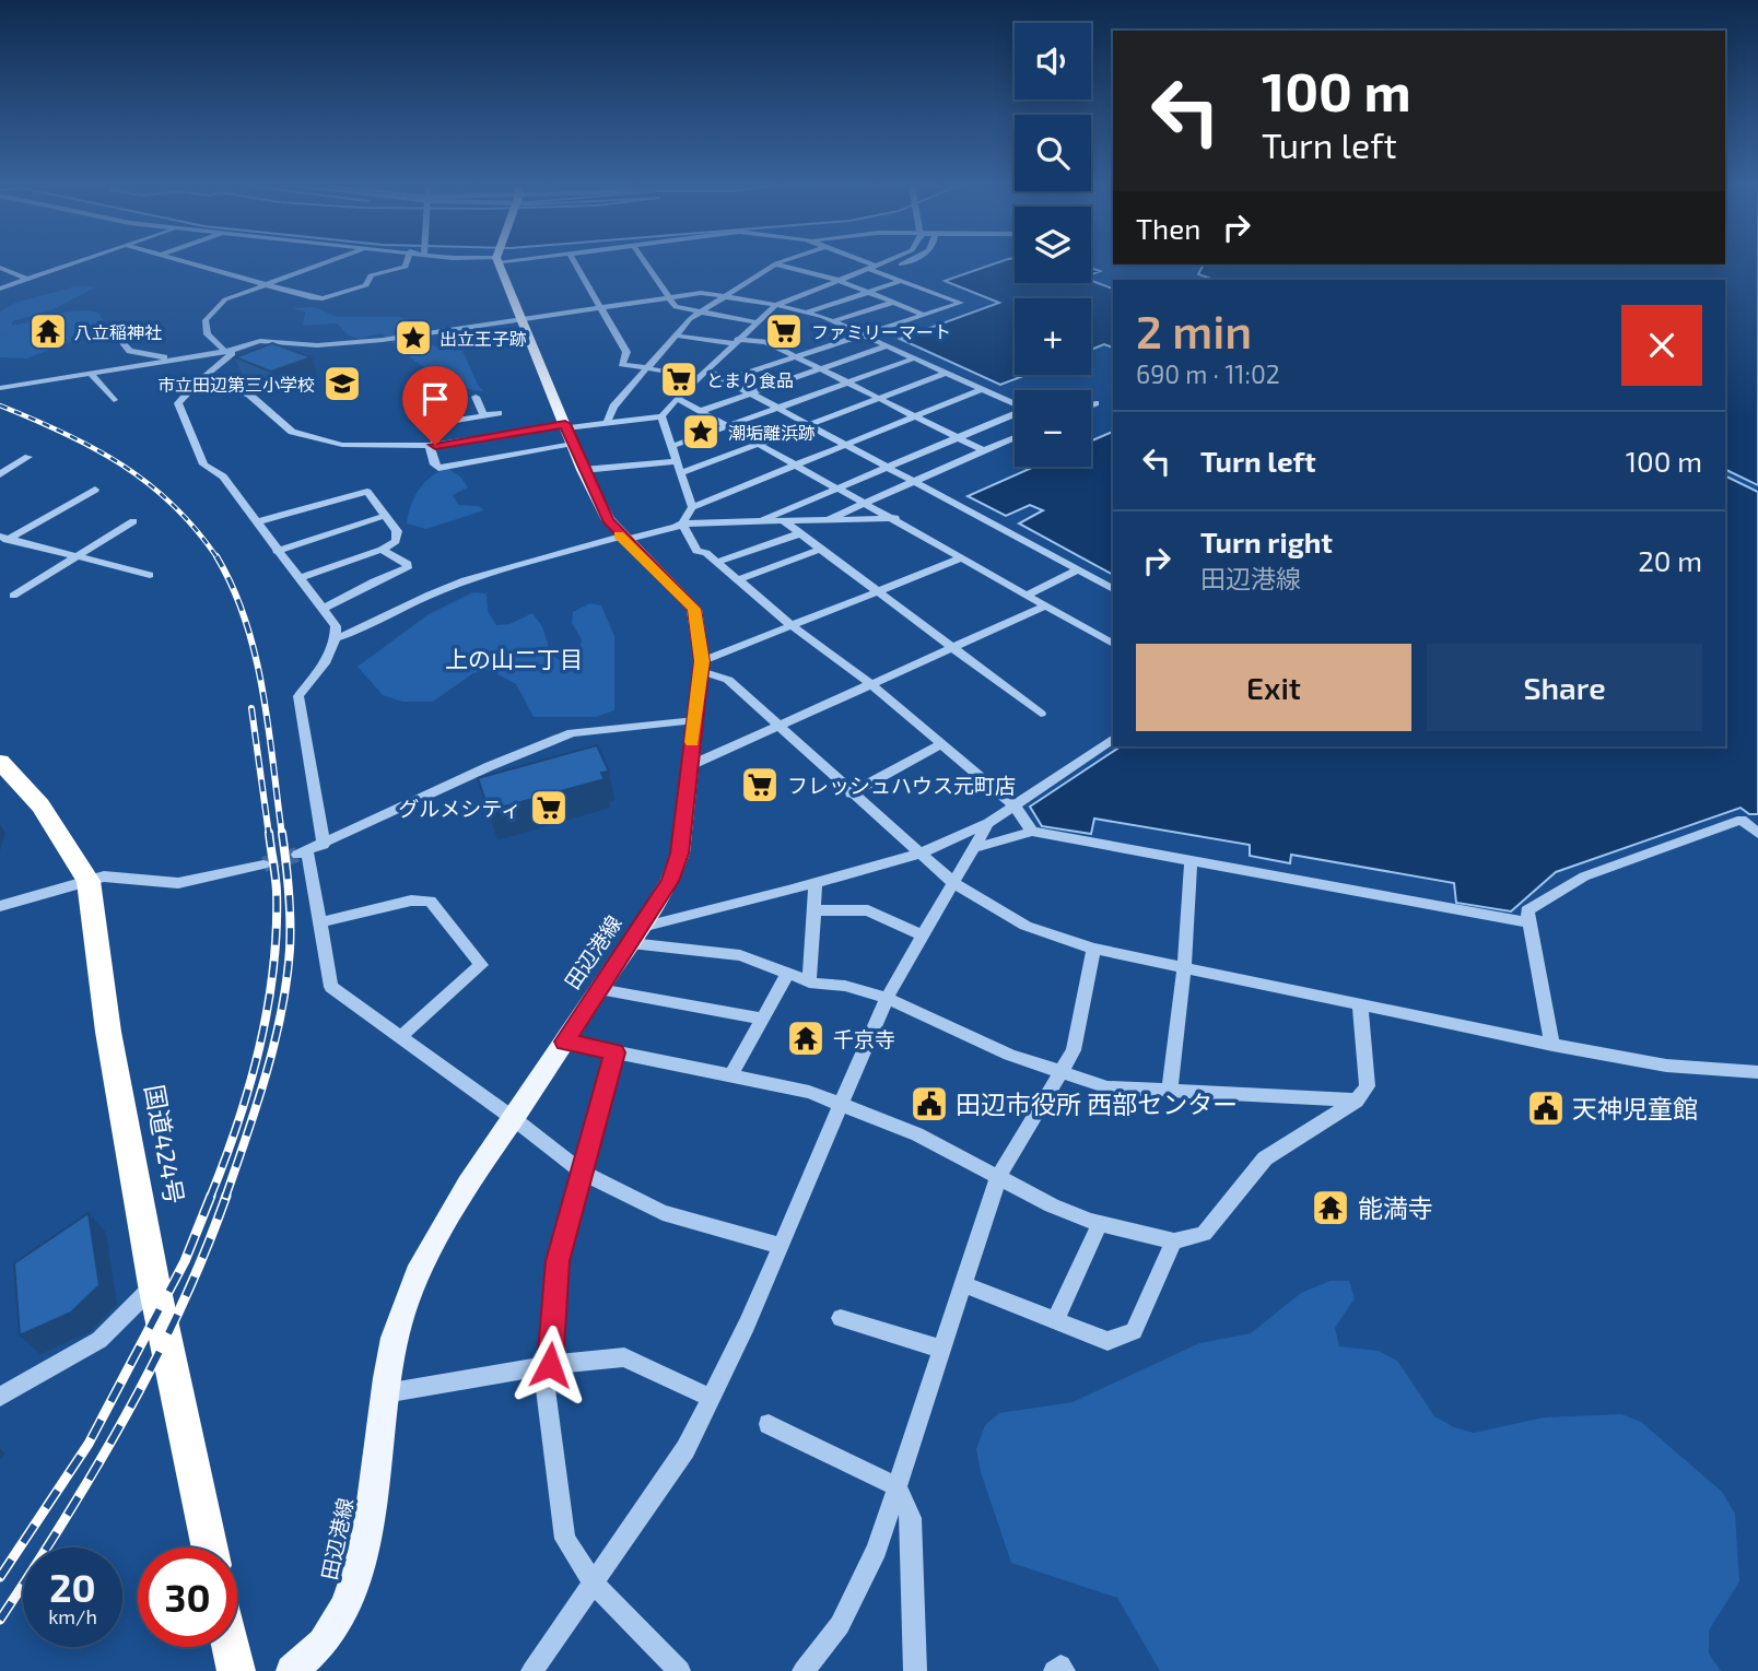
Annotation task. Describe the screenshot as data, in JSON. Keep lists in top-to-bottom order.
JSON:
{
  "streets": {
    "highway": ["国道424号"],
    "main road": ["田辺港線"]
  },
  "districts": ["上の山二丁目"],
  "places": {
    "temple": ["八立稲神社", "千京寺", "能満寺"],
    "supermarket": [
      "ファミリーマート",
      "とまり食品",
      "フレッシュハウス元町店",
      "グルメシティ"
    ],
    "place": ["出立王子跡", "潮垢離浜跡"],
    "school or university": ["市立田辺第三小学校"],
    "public building": ["田辺市役所 西部センター", "天神児童館"]
  },
  "page": {
    "map_buttons": ["+", "−"],
    "turn": ["100 m", "Turn left"],
    "then": "Then",
    "heading": ["2 min", "690 m · 11:02"],
    "list": [
      {
        "name": "Turn left",
        "value": "100 m"
      },
      {
        "name": "Turn right",
        "note": "田辺港線",
        "value": "20 m"
      }
    ],
    "buttons": ["Exit", "Share"],
    "speed": "20 km/h",
    "limit": "30"
  }
}
